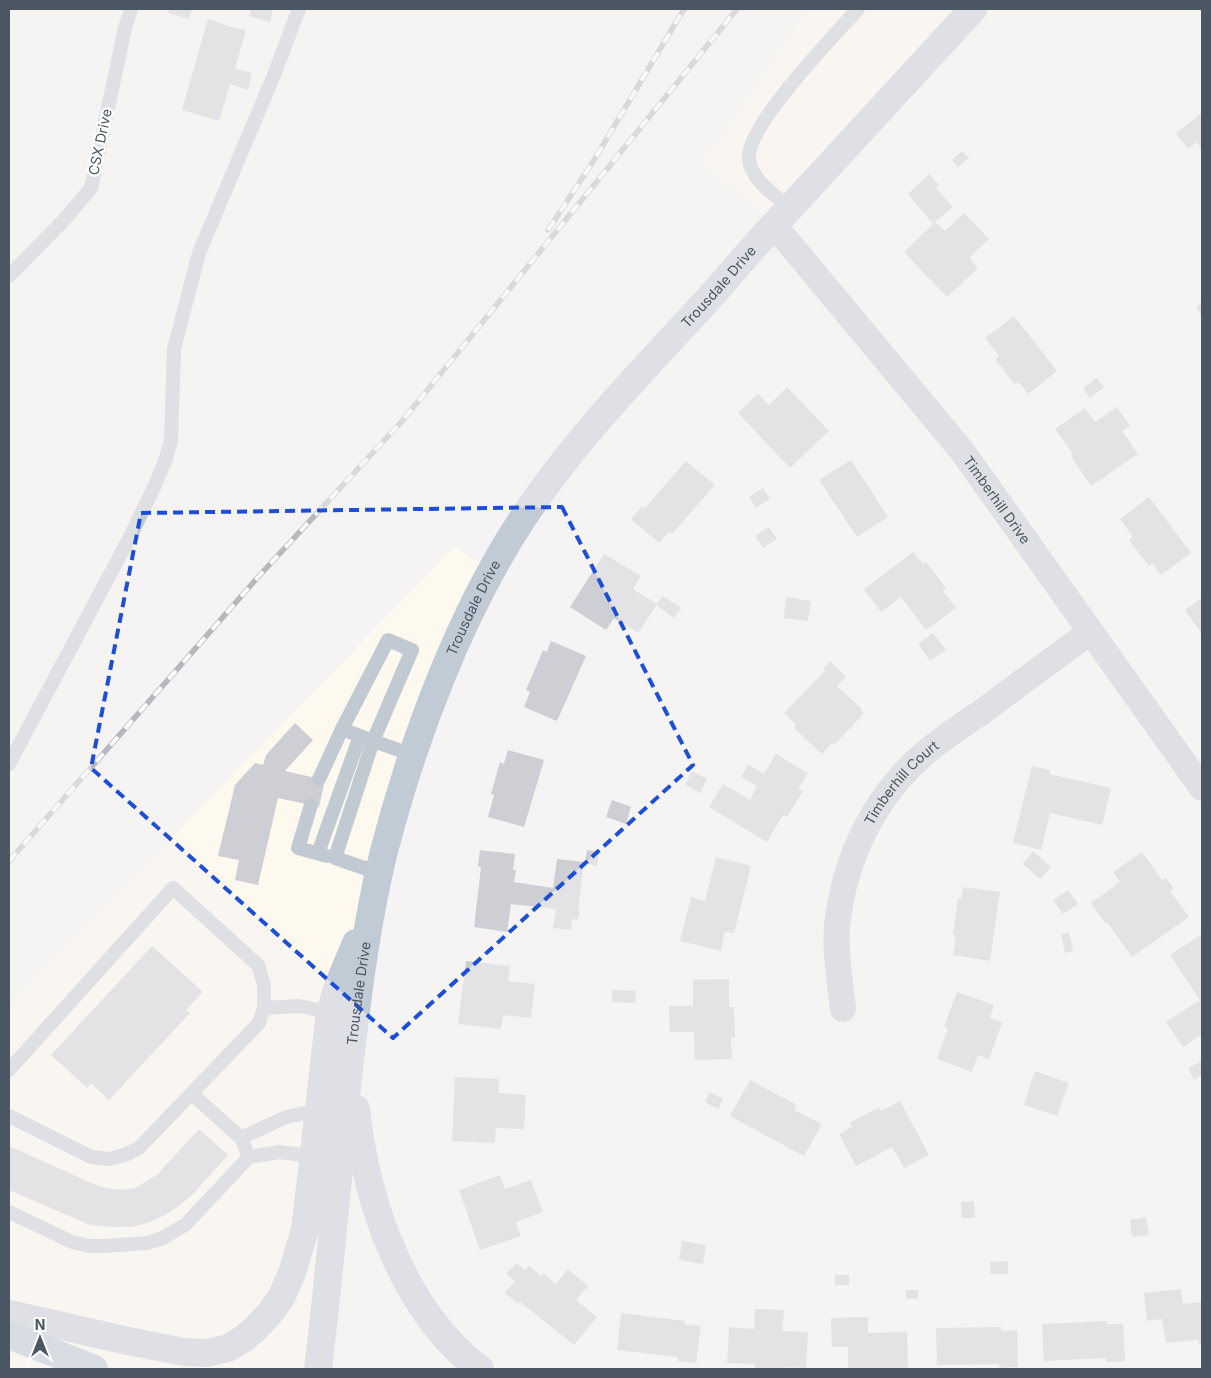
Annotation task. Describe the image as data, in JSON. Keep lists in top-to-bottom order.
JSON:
{
  "streets": {
    "street": ["Trousdale Drive", "Timberhill Drive", "Timberhill Court"],
    "lane": ["CSX Drive"]
  },
  "crossings": [
    ["Trousdale Drive", "Timberhill Drive"],
    ["Timberhill Drive", "Timberhill Court"]
  ],
  "north": "top"
}
